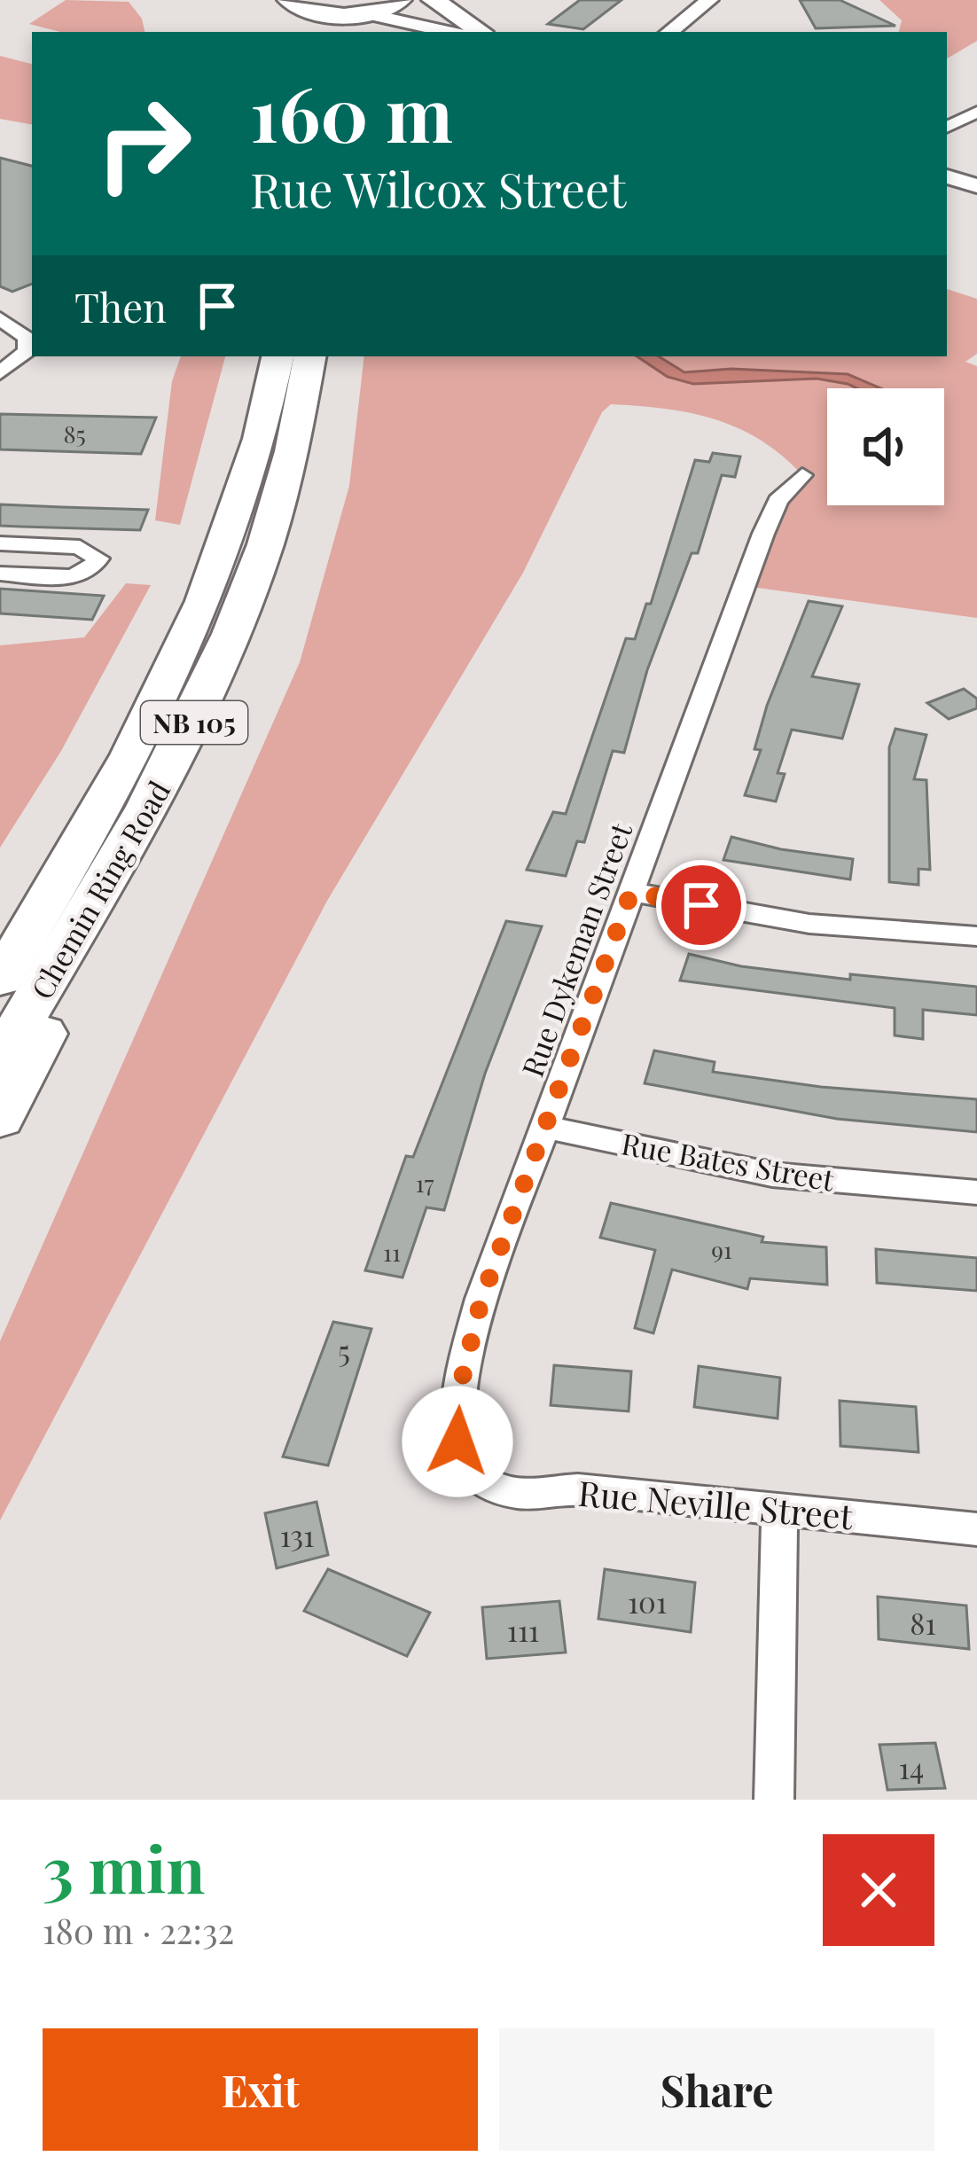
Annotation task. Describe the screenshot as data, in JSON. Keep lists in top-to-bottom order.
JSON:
{
  "streets": {
    "highway": ["NB 105", "Chemin Ring Road"],
    "street": ["Rue Dykeman Street", "Rue Bates Street", "Rue Neville Street"]
  },
  "crossings": [
    ["Rue Dykeman Street", "Rue Bates Street"],
    ["Rue Dykeman Street", "Rue Neville Street"]
  ],
  "house_numbers": [
    "85",
    "17",
    "91",
    "11",
    "5",
    "131",
    "101",
    "81",
    "111",
    "14"
  ],
  "page": {
    "turn": ["160 m", "Rue Wilcox Street"],
    "then": "Then",
    "heading": ["3 min", "180 m · 22:32"],
    "buttons": ["Exit", "Share"]
  }
}
